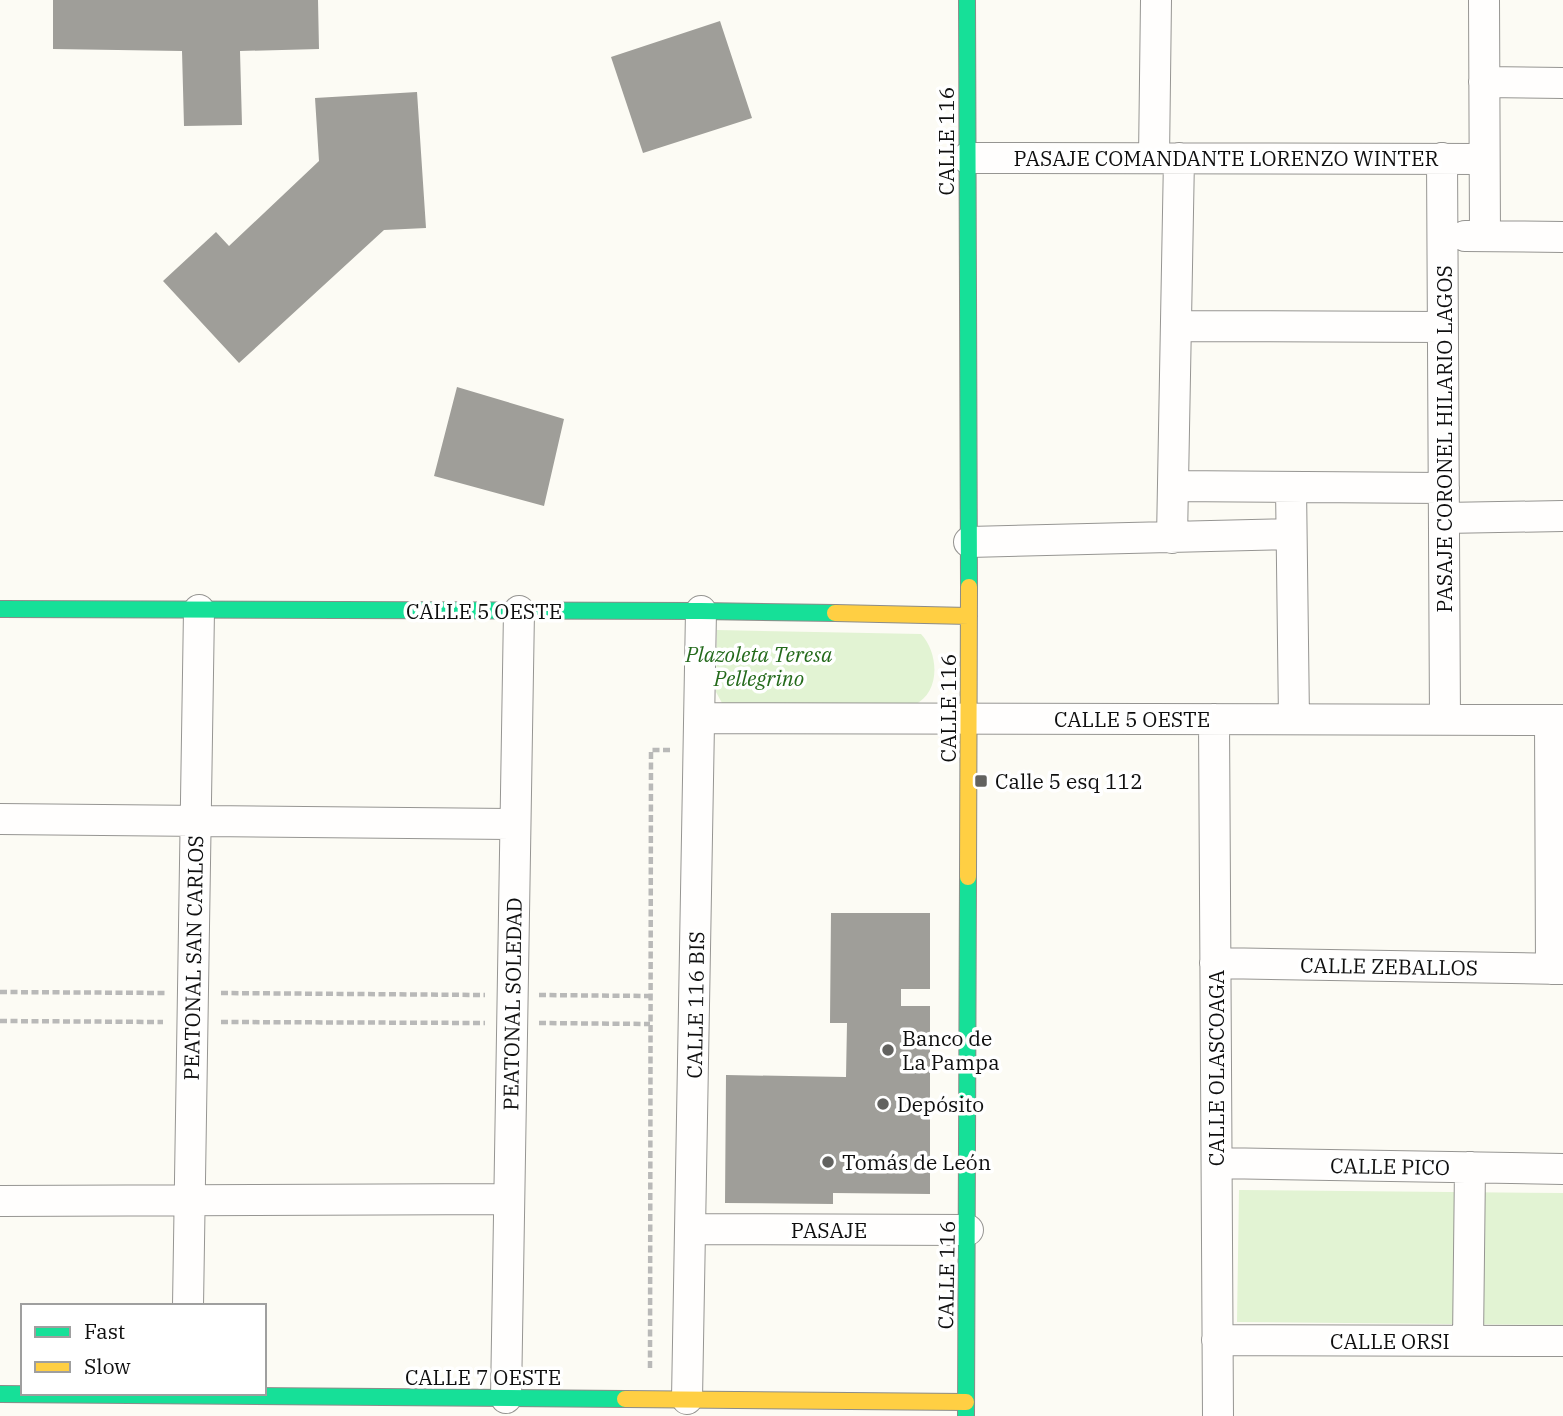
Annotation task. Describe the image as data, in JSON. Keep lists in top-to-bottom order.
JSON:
{
  "streets": {
    "street": [
      "CALLE 116",
      "PASAJE COMANDANTE LORENZO WINTER",
      "PASAJE CORONEL HILARIO LAGOS",
      "CALLE 5 OESTE",
      "PEATONAL SAN CARLOS",
      "CALLE ZEBALLOS",
      "PEATONAL SOLEDAD",
      "CALLE 116 BIS",
      "CALLE OLASCOAGA",
      "CALLE PICO",
      "PASAJE",
      "CALLE ORSI",
      "CALLE 7 OESTE"
    ]
  },
  "crossings": [
    ["CALLE 116", "PASAJE COMANDANTE LORENZO WINTER"],
    ["CALLE 116", "CALLE 5 OESTE"],
    ["CALLE 116", "PASAJE"],
    ["CALLE 116", "CALLE 7 OESTE"],
    ["PASAJE COMANDANTE LORENZO WINTER", "PASAJE CORONEL HILARIO LAGOS"],
    ["PASAJE CORONEL HILARIO LAGOS", "CALLE 5 OESTE"],
    ["CALLE 5 OESTE", "PEATONAL SAN CARLOS"],
    ["CALLE 5 OESTE", "PEATONAL SOLEDAD"],
    ["CALLE 5 OESTE", "CALLE 116 BIS"],
    ["CALLE 5 OESTE", "CALLE OLASCOAGA"],
    ["CALLE ZEBALLOS", "CALLE OLASCOAGA"],
    ["PEATONAL SOLEDAD", "CALLE 7 OESTE"],
    ["CALLE 116 BIS", "PASAJE"],
    ["CALLE 116 BIS", "CALLE 7 OESTE"],
    ["CALLE OLASCOAGA", "CALLE PICO"],
    ["CALLE OLASCOAGA", "CALLE ORSI"]
  ],
  "parks": ["Plazoleta Teresa Pellegrino"],
  "places": {
    "transit": ["Calle 5 esq 112"],
    "other": ["Banco de La Pampa", "Depósito", "Tomás de León"]
  },
  "legend": ["Fast", "Slow"]
}
